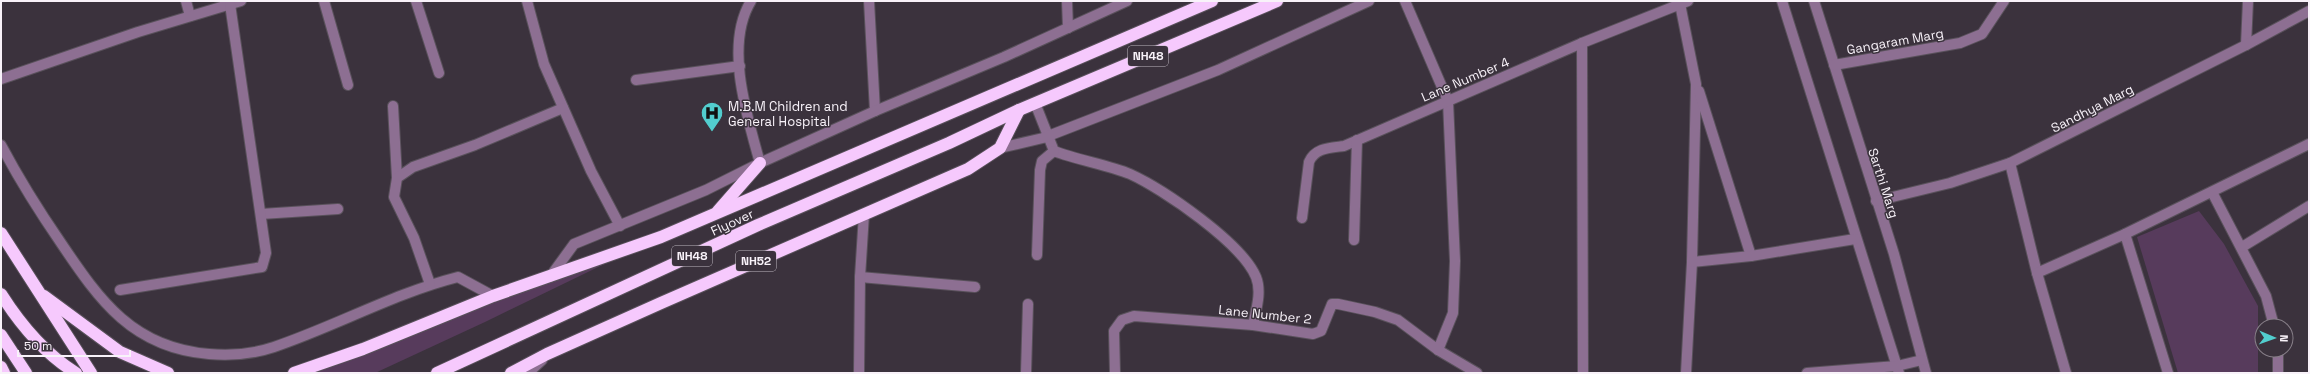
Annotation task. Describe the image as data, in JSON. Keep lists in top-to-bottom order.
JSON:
{
  "streets": {
    "highway": ["NH48", "Flyover", "NH52"],
    "street": [
      "Gangaram Marg",
      "Lane Number 4",
      "Sandhya Marg",
      "Sarthi Marg",
      "Lane Number 2"
    ]
  },
  "crossings": [
    ["Gangaram Marg", "Sarthi Marg"],
    ["NH48", "Flyover"],
    ["Sandhya Marg", "Sarthi Marg"]
  ],
  "places": {
    "hospital": ["M.B.M Children and General Hospital"]
  },
  "scale_bar": "50 m",
  "north": "right"
}
